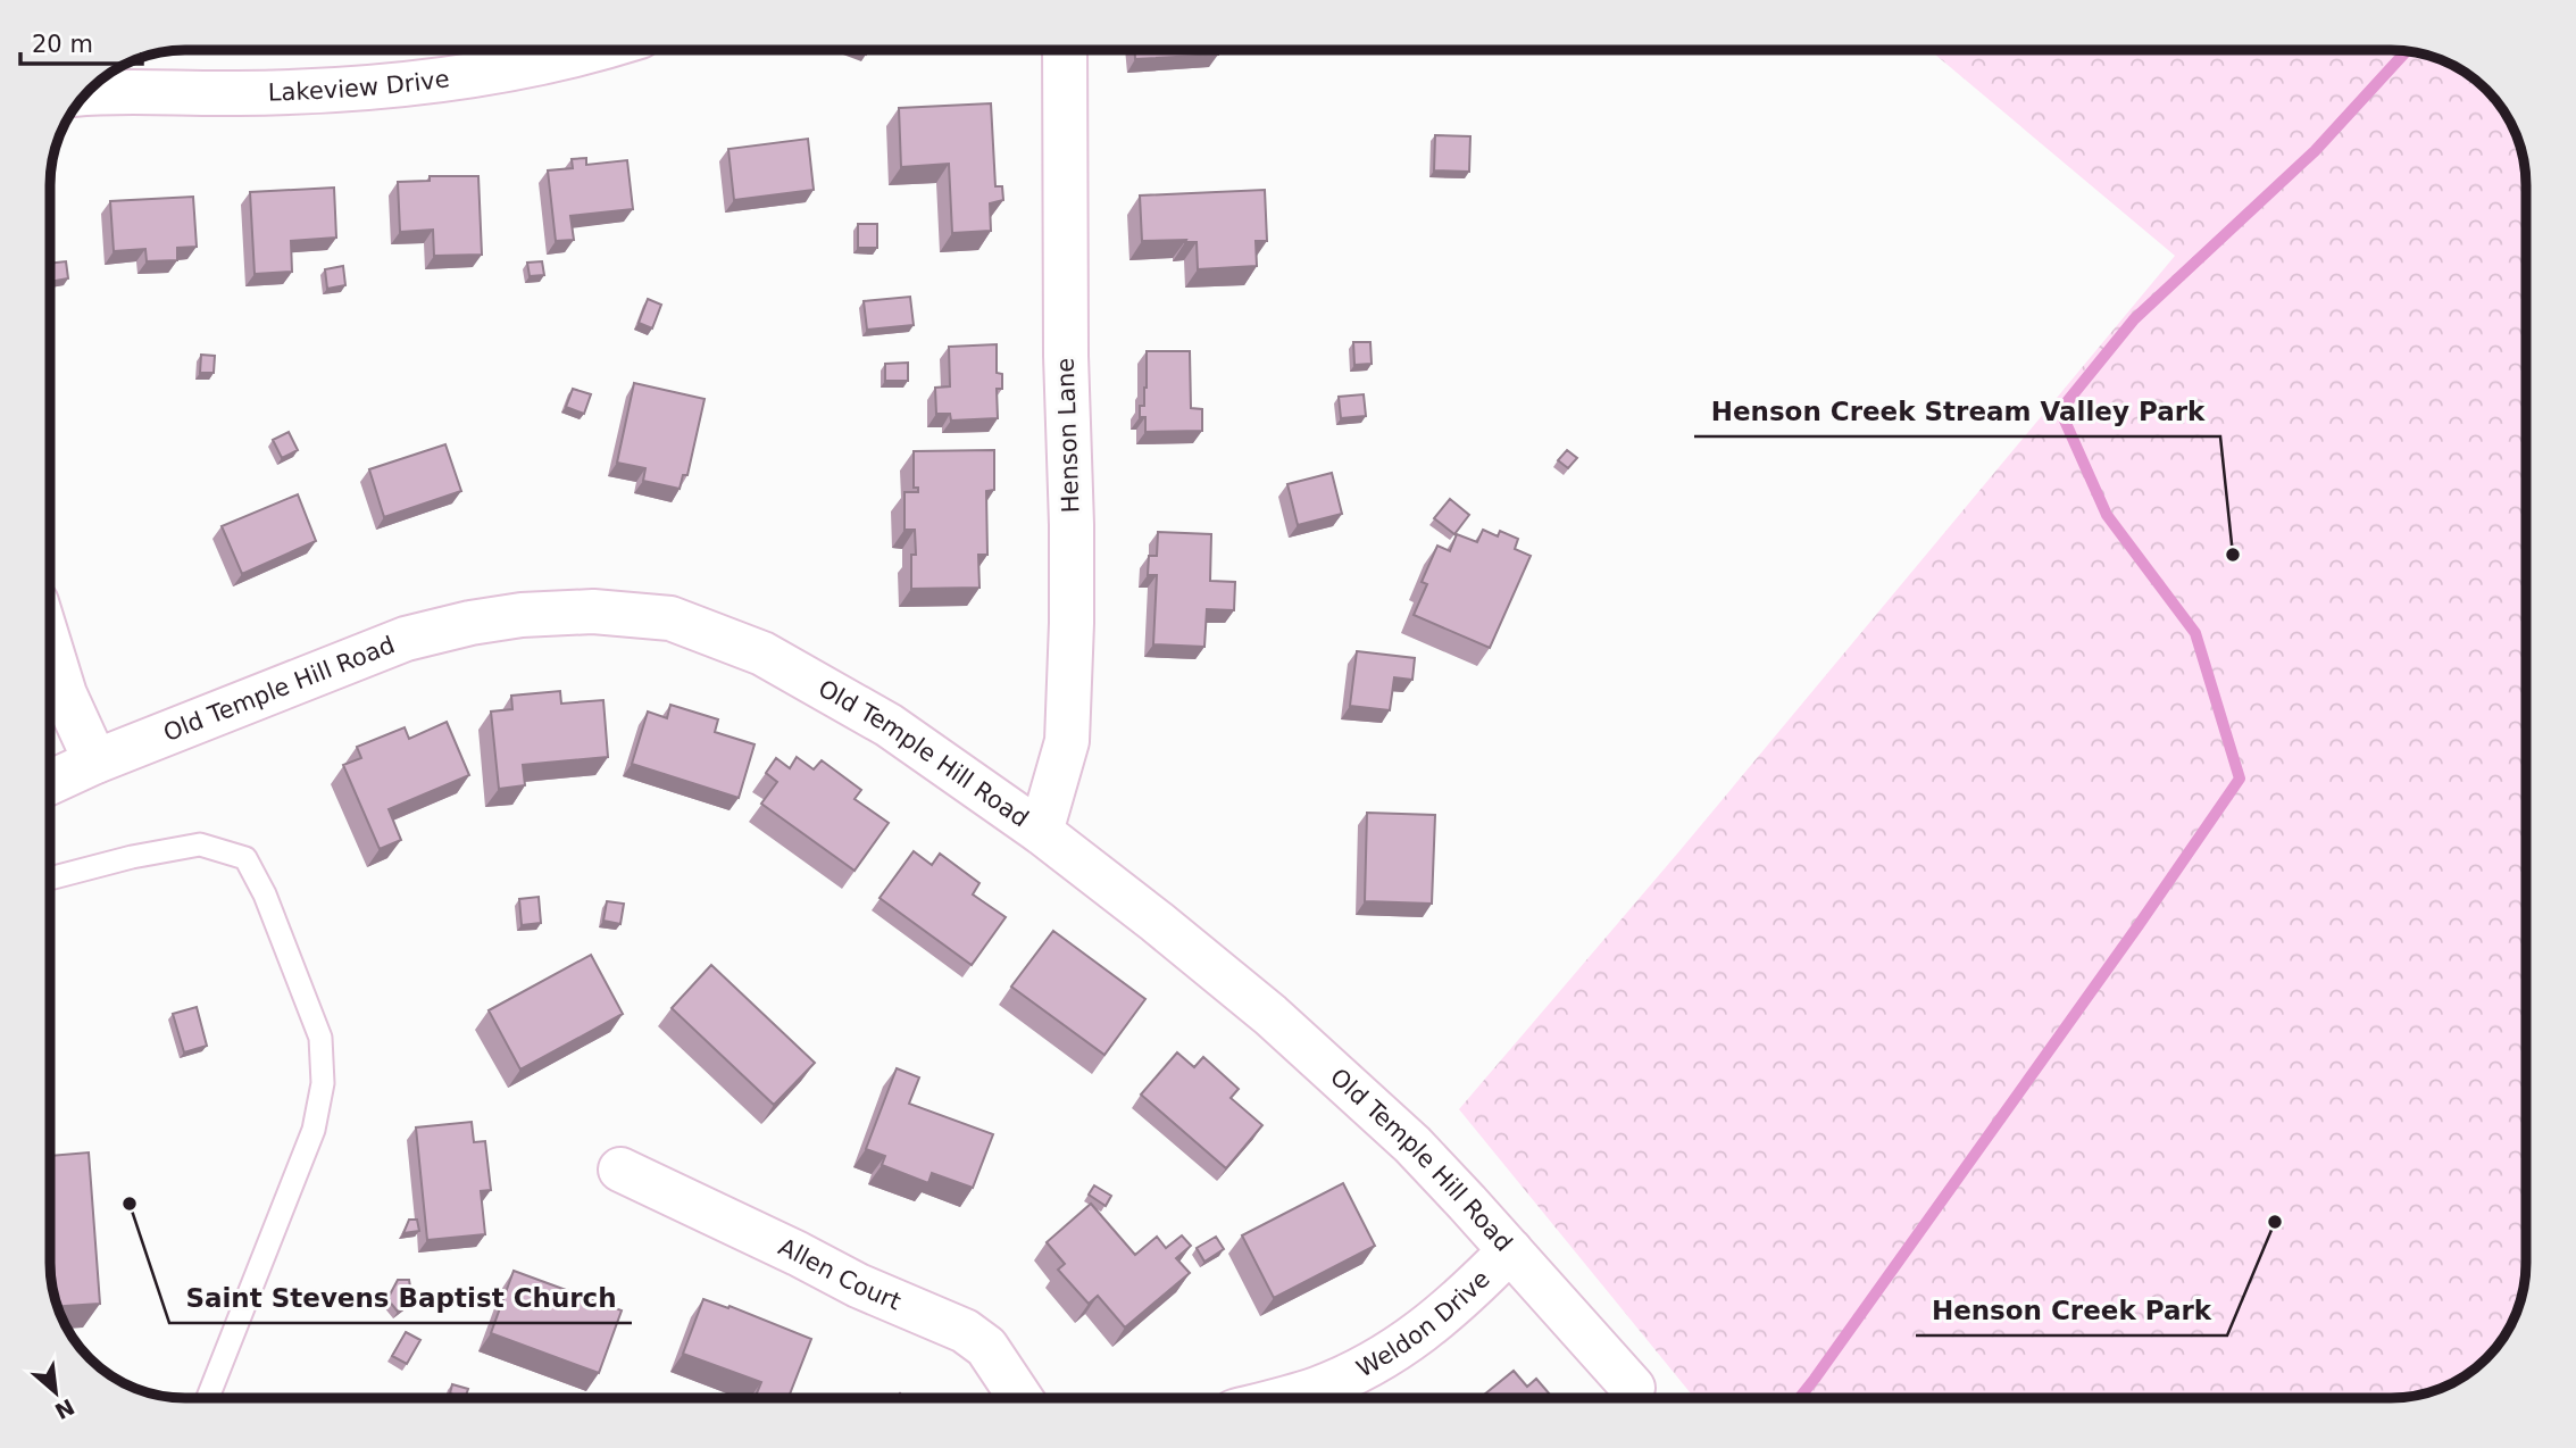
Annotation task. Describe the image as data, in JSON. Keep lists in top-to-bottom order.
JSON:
{
  "streets": {
    "street": [
      "Lakeview Drive",
      "Henson Lane",
      "Old Temple Hill Road",
      "Allen Court",
      "Weldon Drive"
    ]
  },
  "crossings": [
    ["Henson Lane", "Old Temple Hill Road"],
    ["Old Temple Hill Road", "Weldon Drive"]
  ],
  "places": ["Henson Creek Stream Valley Park", "Saint Stevens Baptist Church", "Henson Creek Park"],
  "scale_bar": "20 m",
  "north": "bottom right"
}
